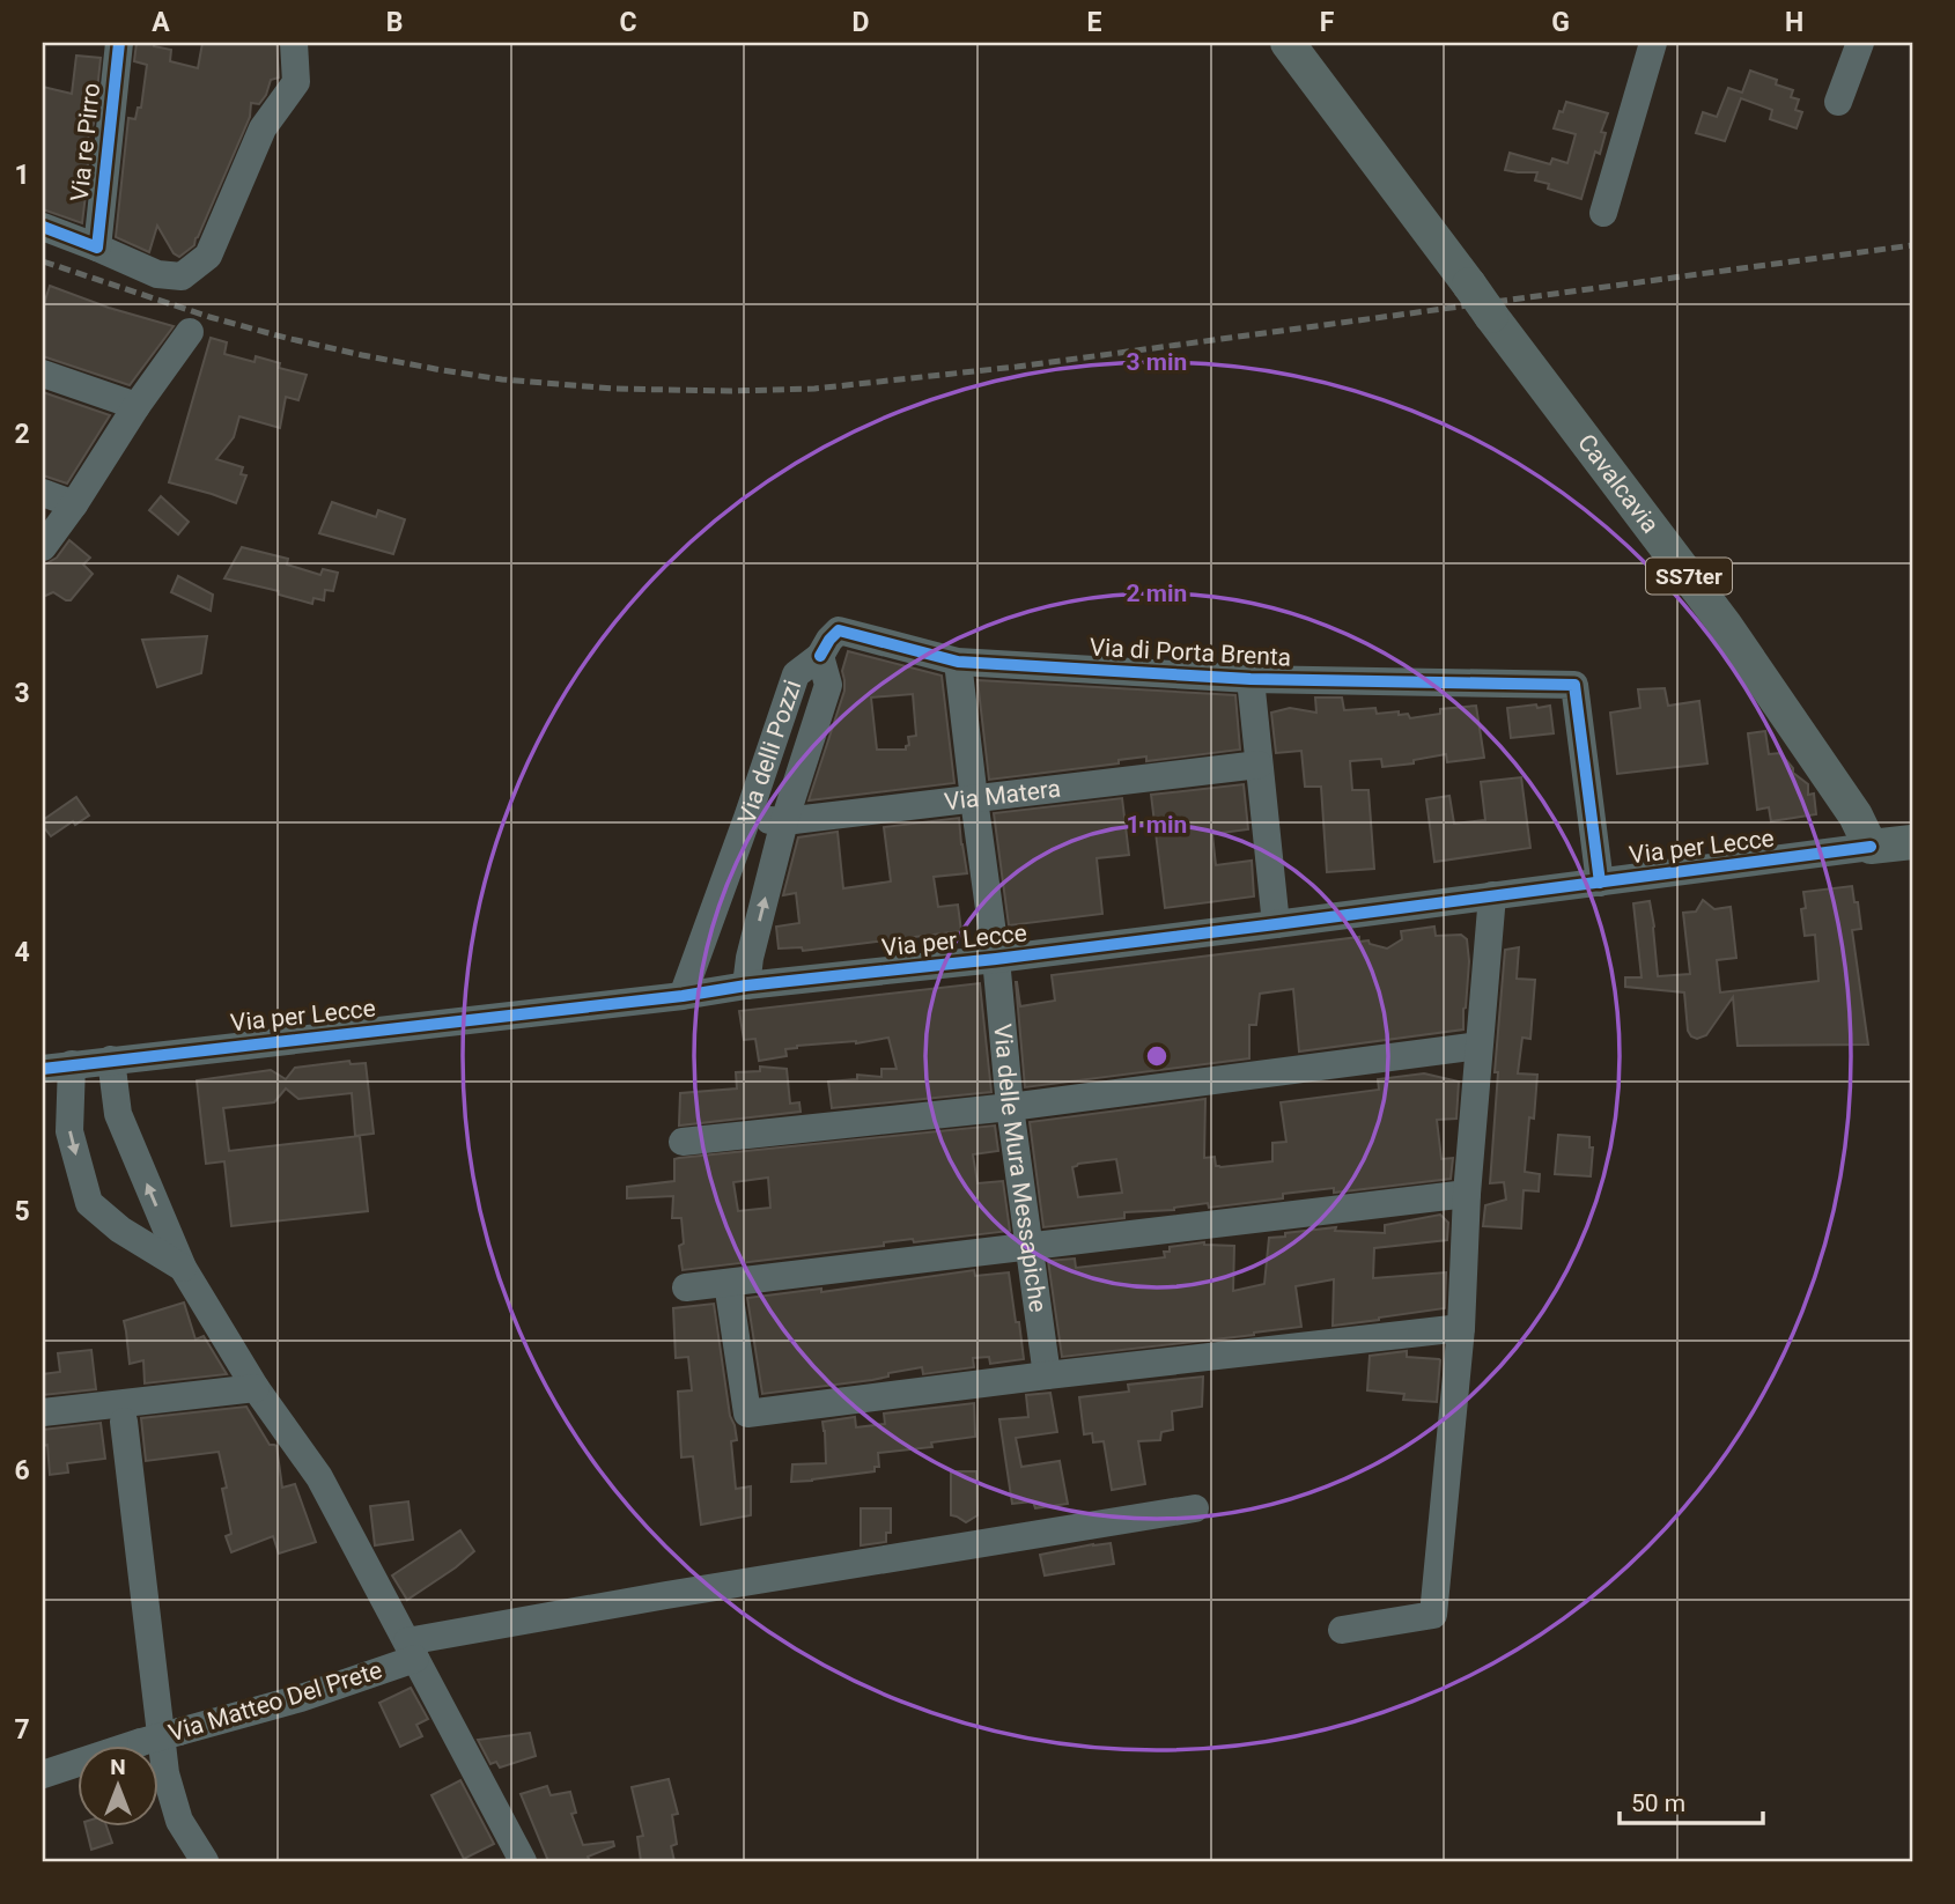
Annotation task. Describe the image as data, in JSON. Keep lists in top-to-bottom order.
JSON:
{
  "streets": {
    "main road": ["Cavalcavia", "SS7ter", "Via per Lecce"],
    "street": [
      "Via re Pirro",
      "Via di Porta Brenta",
      "Via delli Pozzi",
      "Via Matera",
      "Via delle Mura Messapiche",
      "Via Matteo Del Prete"
    ]
  },
  "crossings": [
    ["Cavalcavia", "Via per Lecce"],
    ["Via di Porta Brenta", "Via delli Pozzi"],
    ["Via di Porta Brenta", "Via per Lecce"],
    ["Via di Porta Brenta", "Via delle Mura Messapiche"],
    ["Via delli Pozzi", "Via Matera"],
    ["Via delli Pozzi", "Via per Lecce"],
    ["Via Matera", "Via delle Mura Messapiche"],
    ["Via per Lecce", "Via delle Mura Messapiche"]
  ],
  "scale_bar": "50 m",
  "north": "top",
  "grid": {
    "columns": [
      "A",
      "B",
      "C",
      "D",
      "E",
      "F",
      "G",
      "H"
    ],
    "rows": [
      "1",
      "2",
      "3",
      "4",
      "5",
      "6",
      "7"
    ]
  },
  "rings": ["3 min", "2 min", "1 min"]
}
